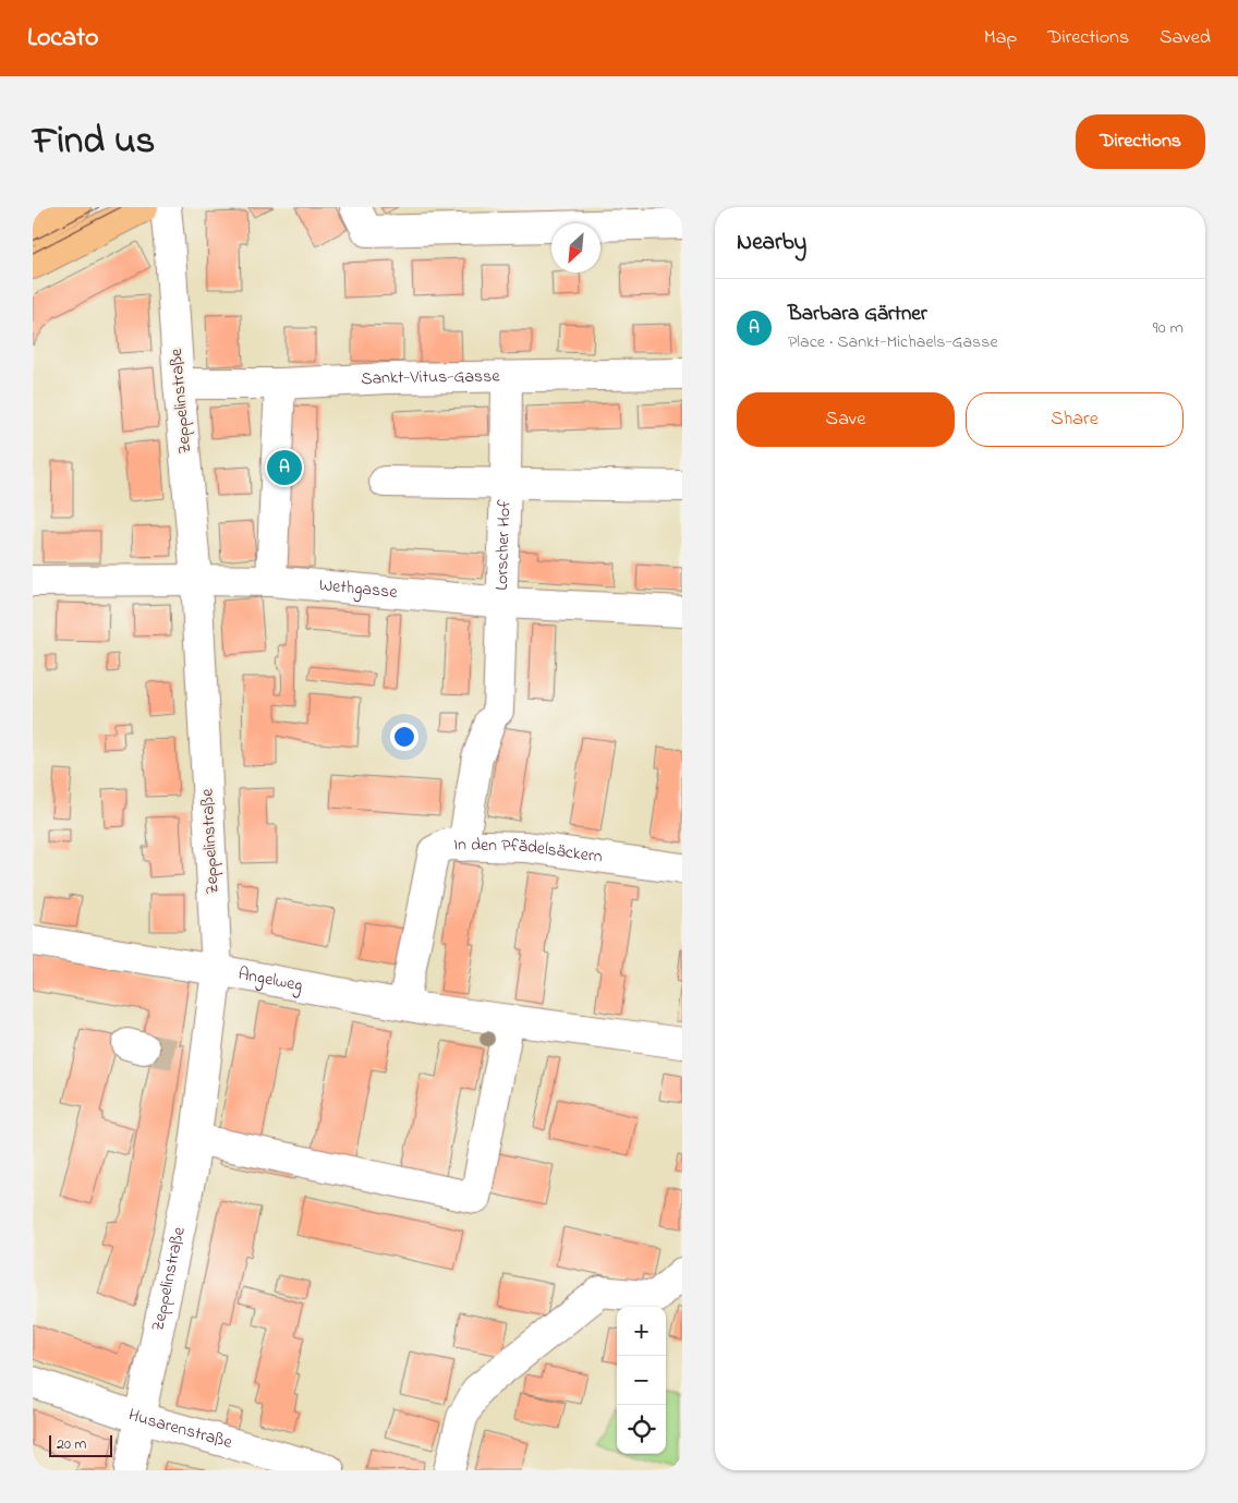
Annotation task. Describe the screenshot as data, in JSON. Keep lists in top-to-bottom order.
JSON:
{
  "streets": {
    "street": [
      "Sankt-Vitus-Gasse",
      "Zeppelinstraße",
      "Lorscher Hof",
      "Wethgasse",
      "In den Pfädelsäckern",
      "Angelweg",
      "Husarenstraße"
    ]
  },
  "crossings": [
    ["Sankt-Vitus-Gasse", "Zeppelinstraße"],
    ["Sankt-Vitus-Gasse", "Lorscher Hof"],
    ["Zeppelinstraße", "Wethgasse"],
    ["Zeppelinstraße", "Angelweg"],
    ["Zeppelinstraße", "Husarenstraße"],
    ["Lorscher Hof", "Wethgasse"],
    ["Lorscher Hof", "In den Pfädelsäckern"],
    ["In den Pfädelsäckern", "Angelweg"]
  ],
  "scale_bar": "20 m",
  "north": "bottom left",
  "page": {
    "header": "Locato",
    "nav": ["Map", "Directions", "Saved"],
    "title": "Find us",
    "buttons": [
      "Directions",
      ["Save", "Share"]
    ],
    "heading": "Nearby",
    "list": [
      {
        "mark": "A",
        "name": "Barbara Gärtner",
        "note": "Place · Sankt-Michaels-Gasse",
        "value": "90 m"
      }
    ],
    "pins": "A",
    "map_buttons": ["+", "−"],
    "scale": "20 m"
  }
}
